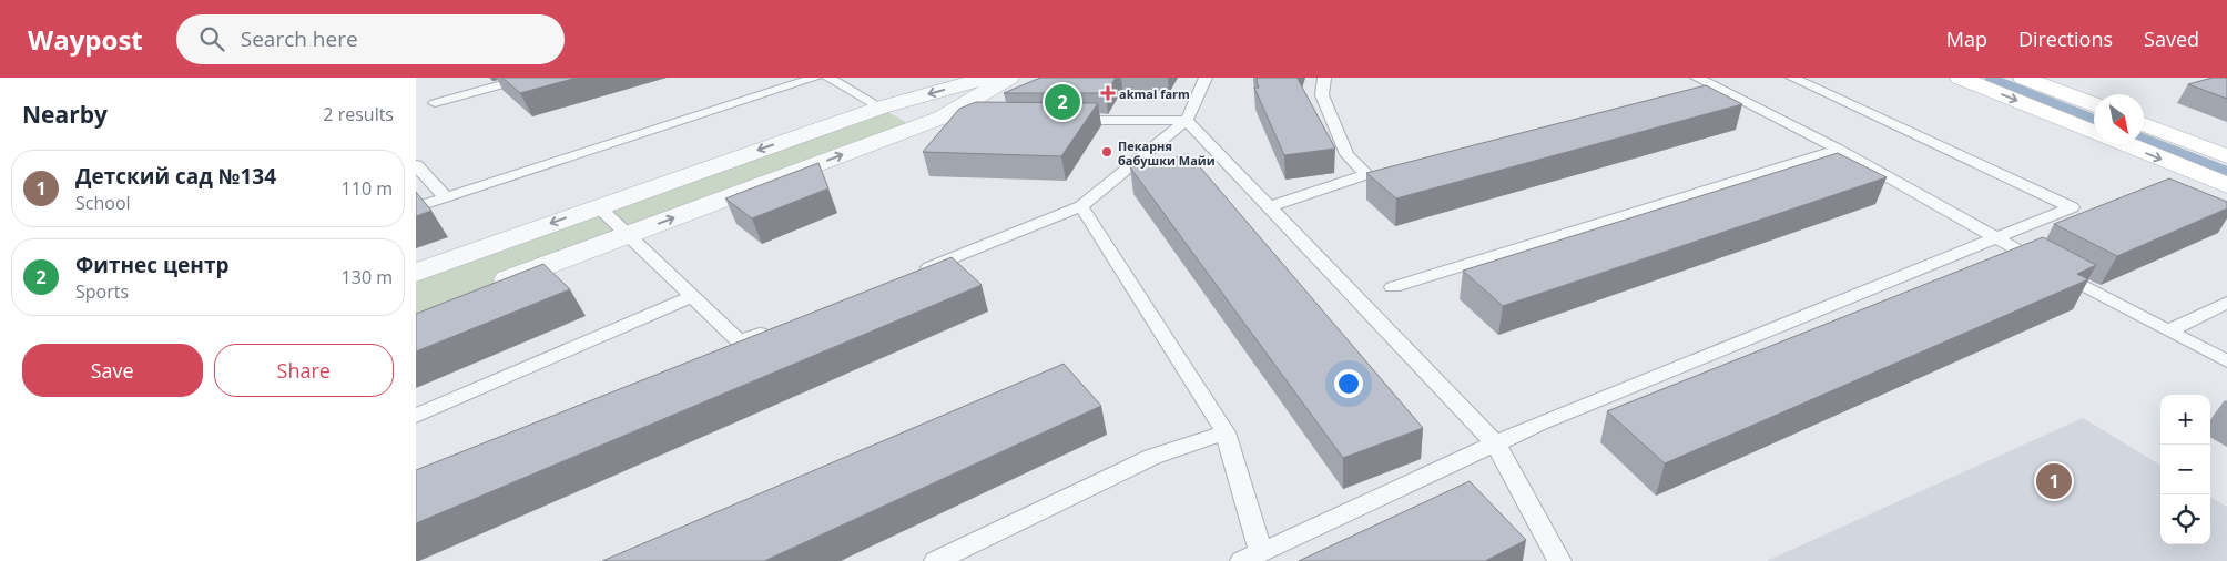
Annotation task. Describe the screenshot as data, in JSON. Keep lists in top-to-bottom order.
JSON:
{
  "places": {
    "health": ["akmal farm"],
    "other": ["Пекарня бабушки Майи"]
  },
  "north": "bottom right",
  "page": {
    "header": "Waypost",
    "search": "Search here",
    "nav": ["Map", "Directions", "Saved"],
    "heading": ["Nearby", "2 results"],
    "pins": ["2", "1"],
    "list": [
      {
        "mark": "1",
        "name": "Детский сад №134",
        "note": "School",
        "value": "110 m"
      },
      {
        "mark": "2",
        "name": "Фитнес центр",
        "note": "Sports",
        "value": "130 m"
      }
    ],
    "buttons": ["Save", "Share"],
    "map_buttons": ["+", "−"]
  }
}
